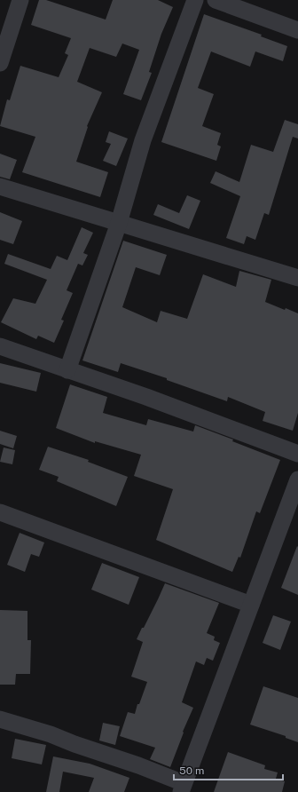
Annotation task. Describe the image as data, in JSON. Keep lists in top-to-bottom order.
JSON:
{
  "scale_bar": "50 m"
}
